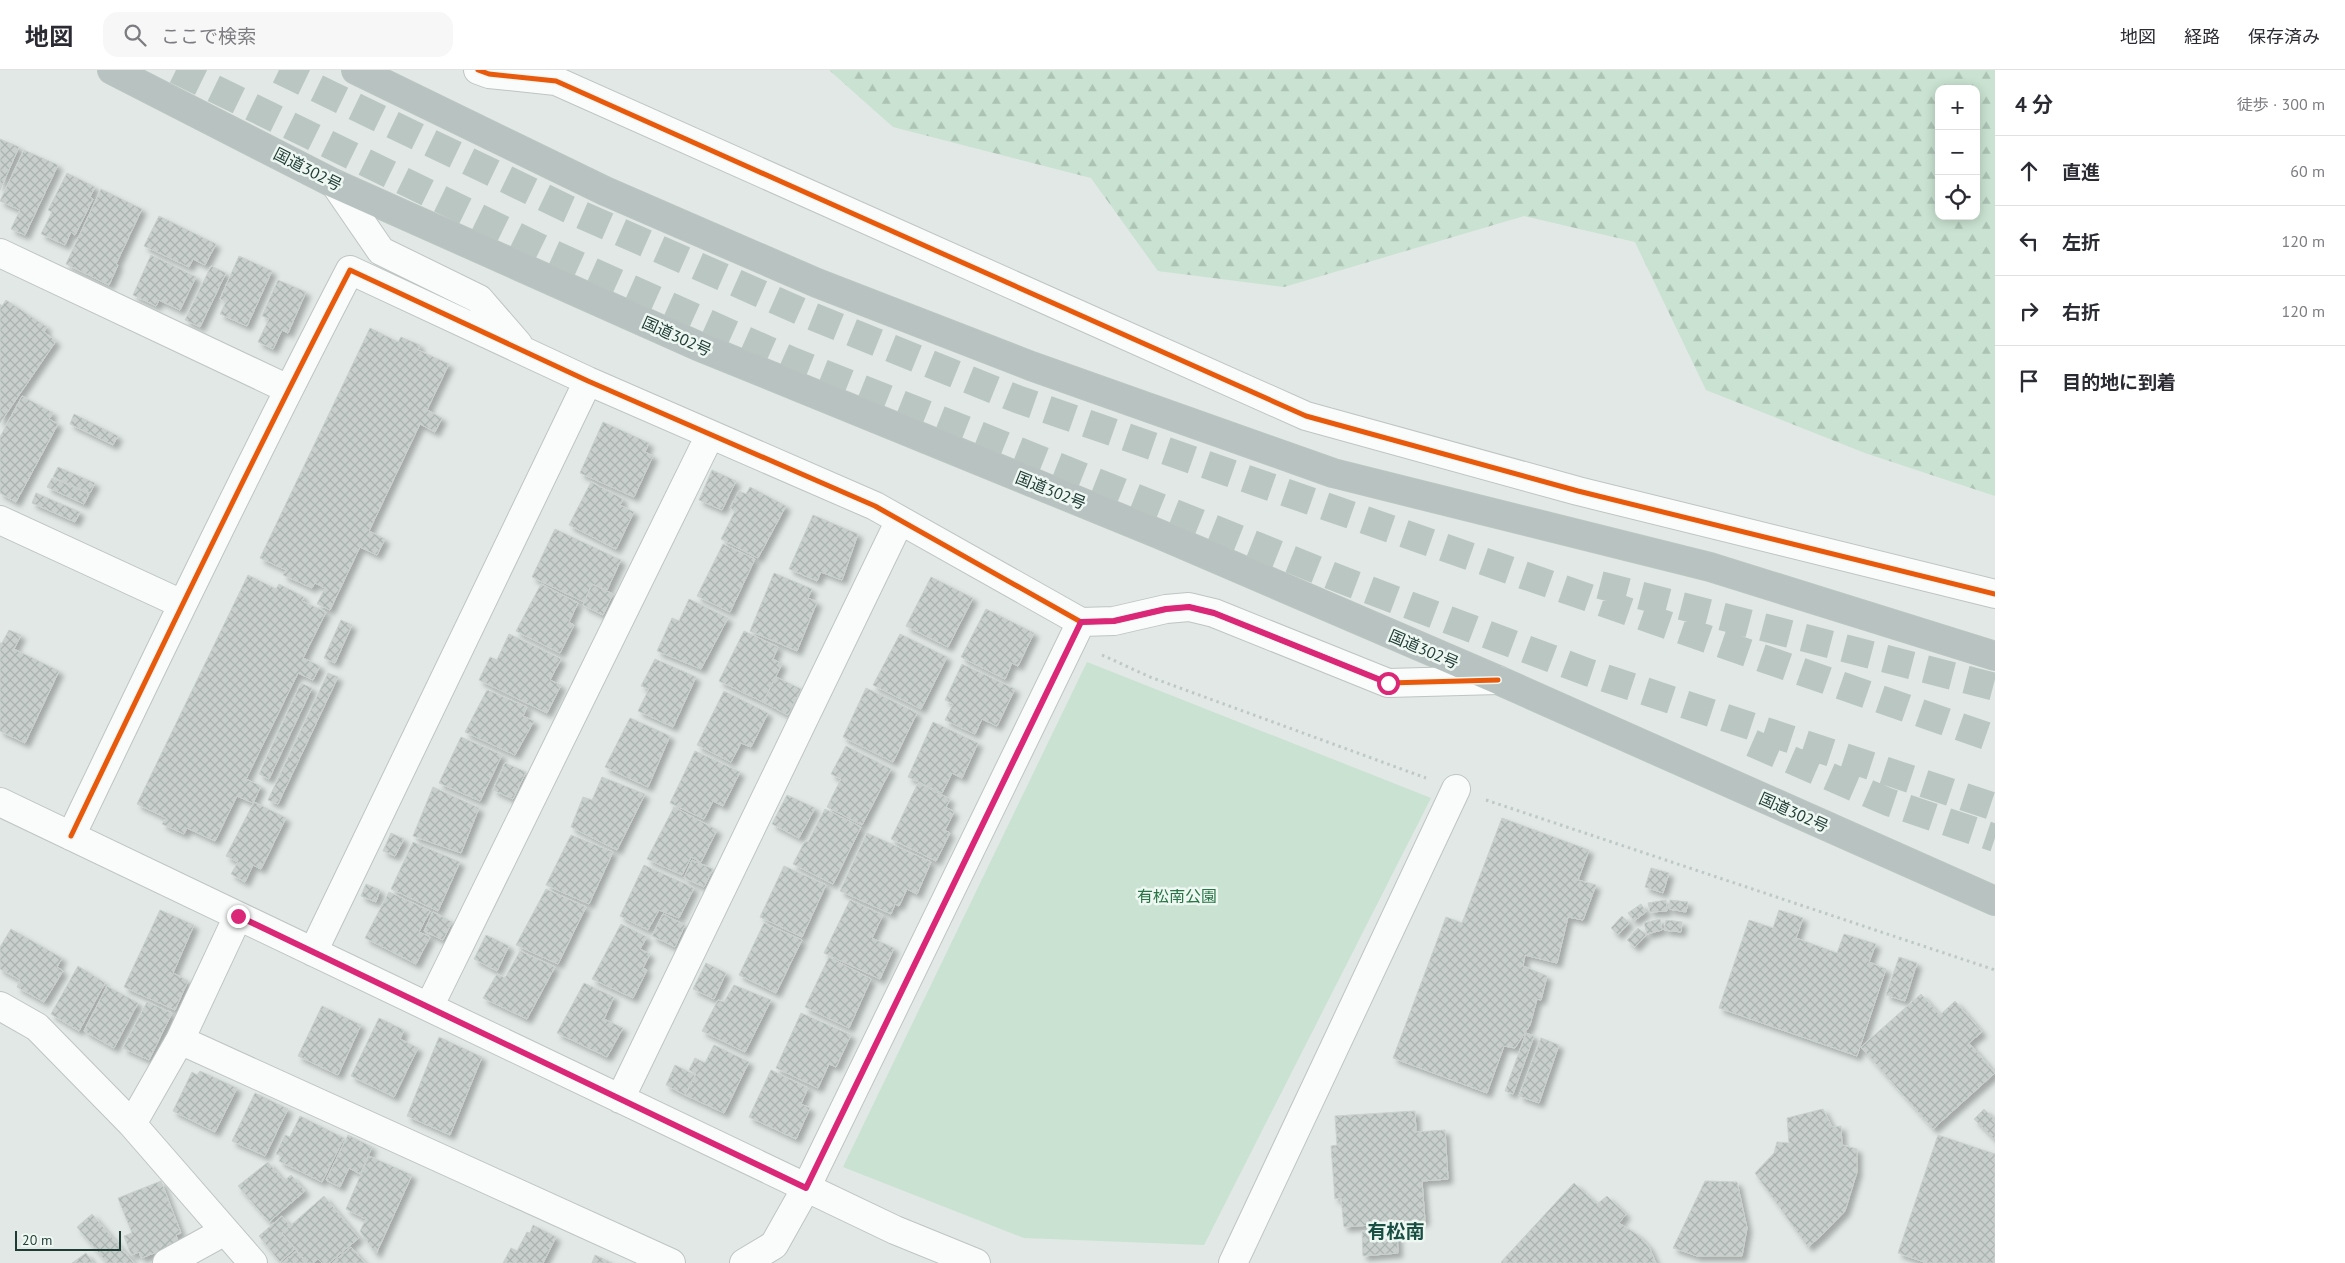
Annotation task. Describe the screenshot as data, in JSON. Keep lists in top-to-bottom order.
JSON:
{
  "streets": {
    "highway": ["国道302号"]
  },
  "districts": ["有松南"],
  "parks": ["有松南公園"],
  "scale_bar": "20 m",
  "page": {
    "header": "地図",
    "search": "ここで検索",
    "nav": ["地図", "経路", "保存済み"],
    "heading": ["4 分", "徒歩 · 300 m"],
    "map_buttons": ["+", "−"],
    "list": [
      ["直進", "60 m"],
      ["左折", "120 m"],
      ["右折", "120 m"],
      "目的地に到着"
    ],
    "scale": "20 m"
  }
}
